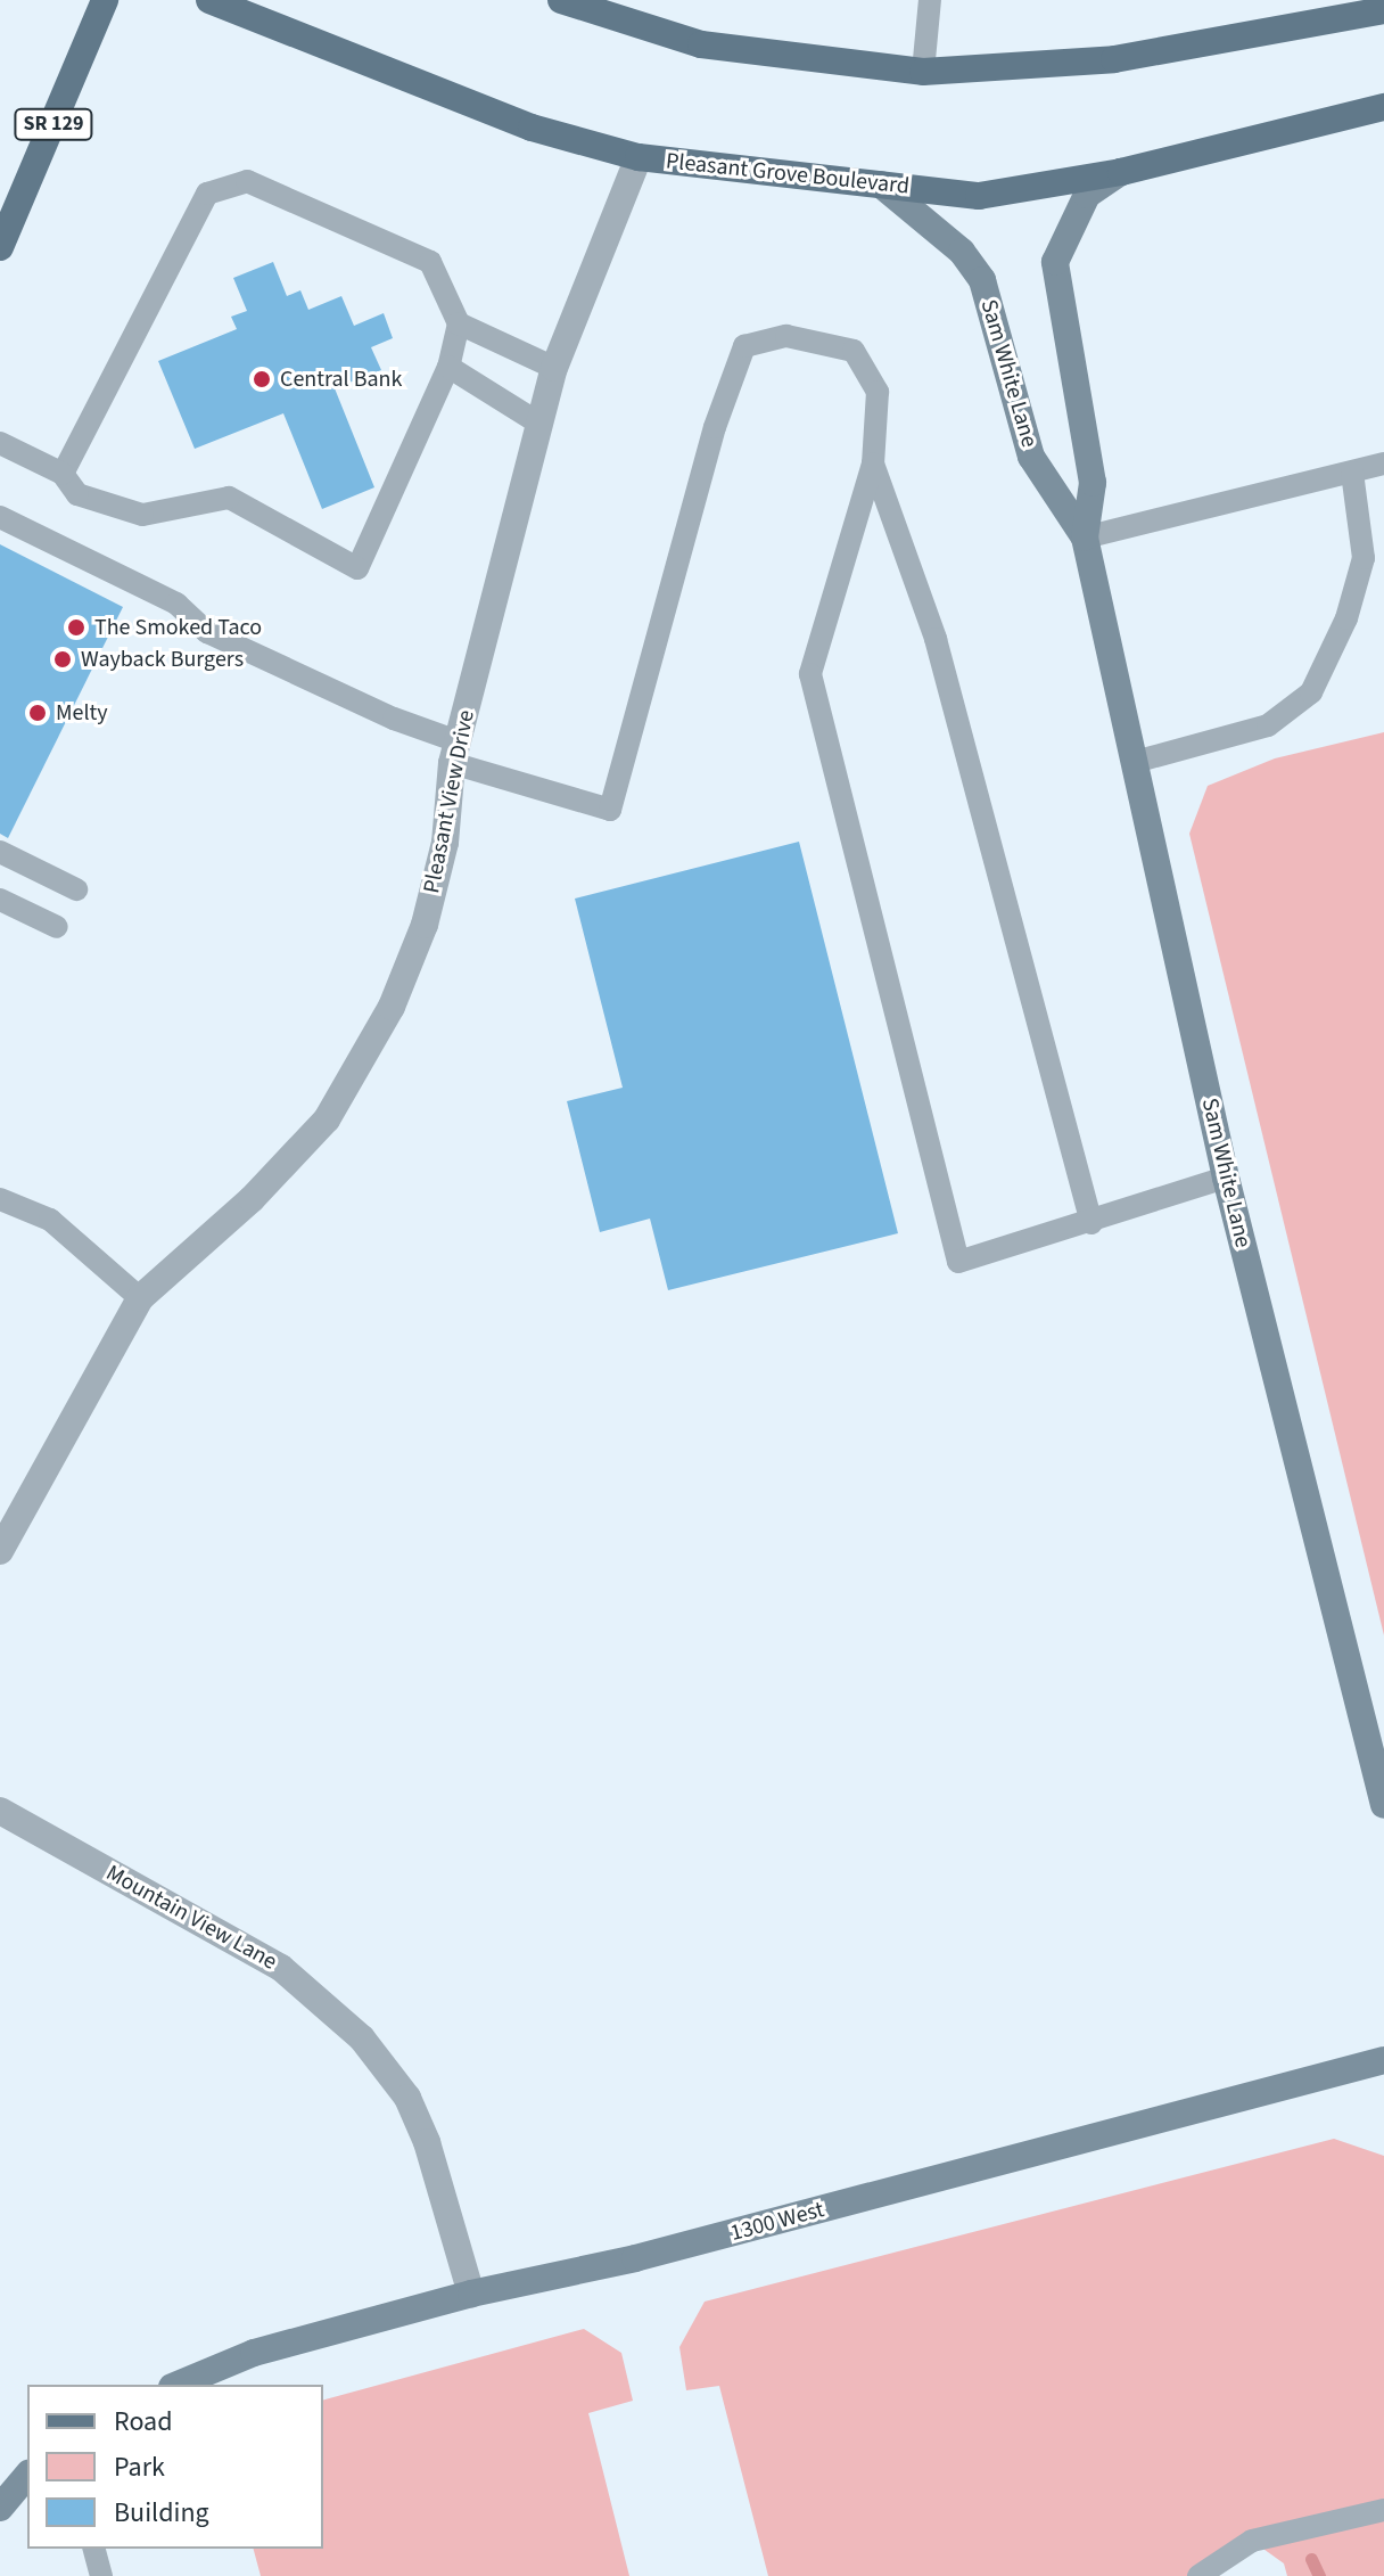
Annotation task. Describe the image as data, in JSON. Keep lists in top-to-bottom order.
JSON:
{
  "streets": {
    "main road": ["SR 129", "Pleasant Grove Boulevard"],
    "street": [
      "Sam White Lane",
      "Pleasant View Drive",
      "Mountain View Lane",
      "1300 West"
    ]
  },
  "crossings": [
    ["Pleasant Grove Boulevard", "Sam White Lane"],
    ["Pleasant Grove Boulevard", "Pleasant View Drive"],
    ["Mountain View Lane", "1300 West"]
  ],
  "places": [
    "Central Bank",
    "The Smoked Taco",
    "Wayback Burgers",
    "Melty"
  ],
  "legend": ["Road", "Park", "Building"]
}
